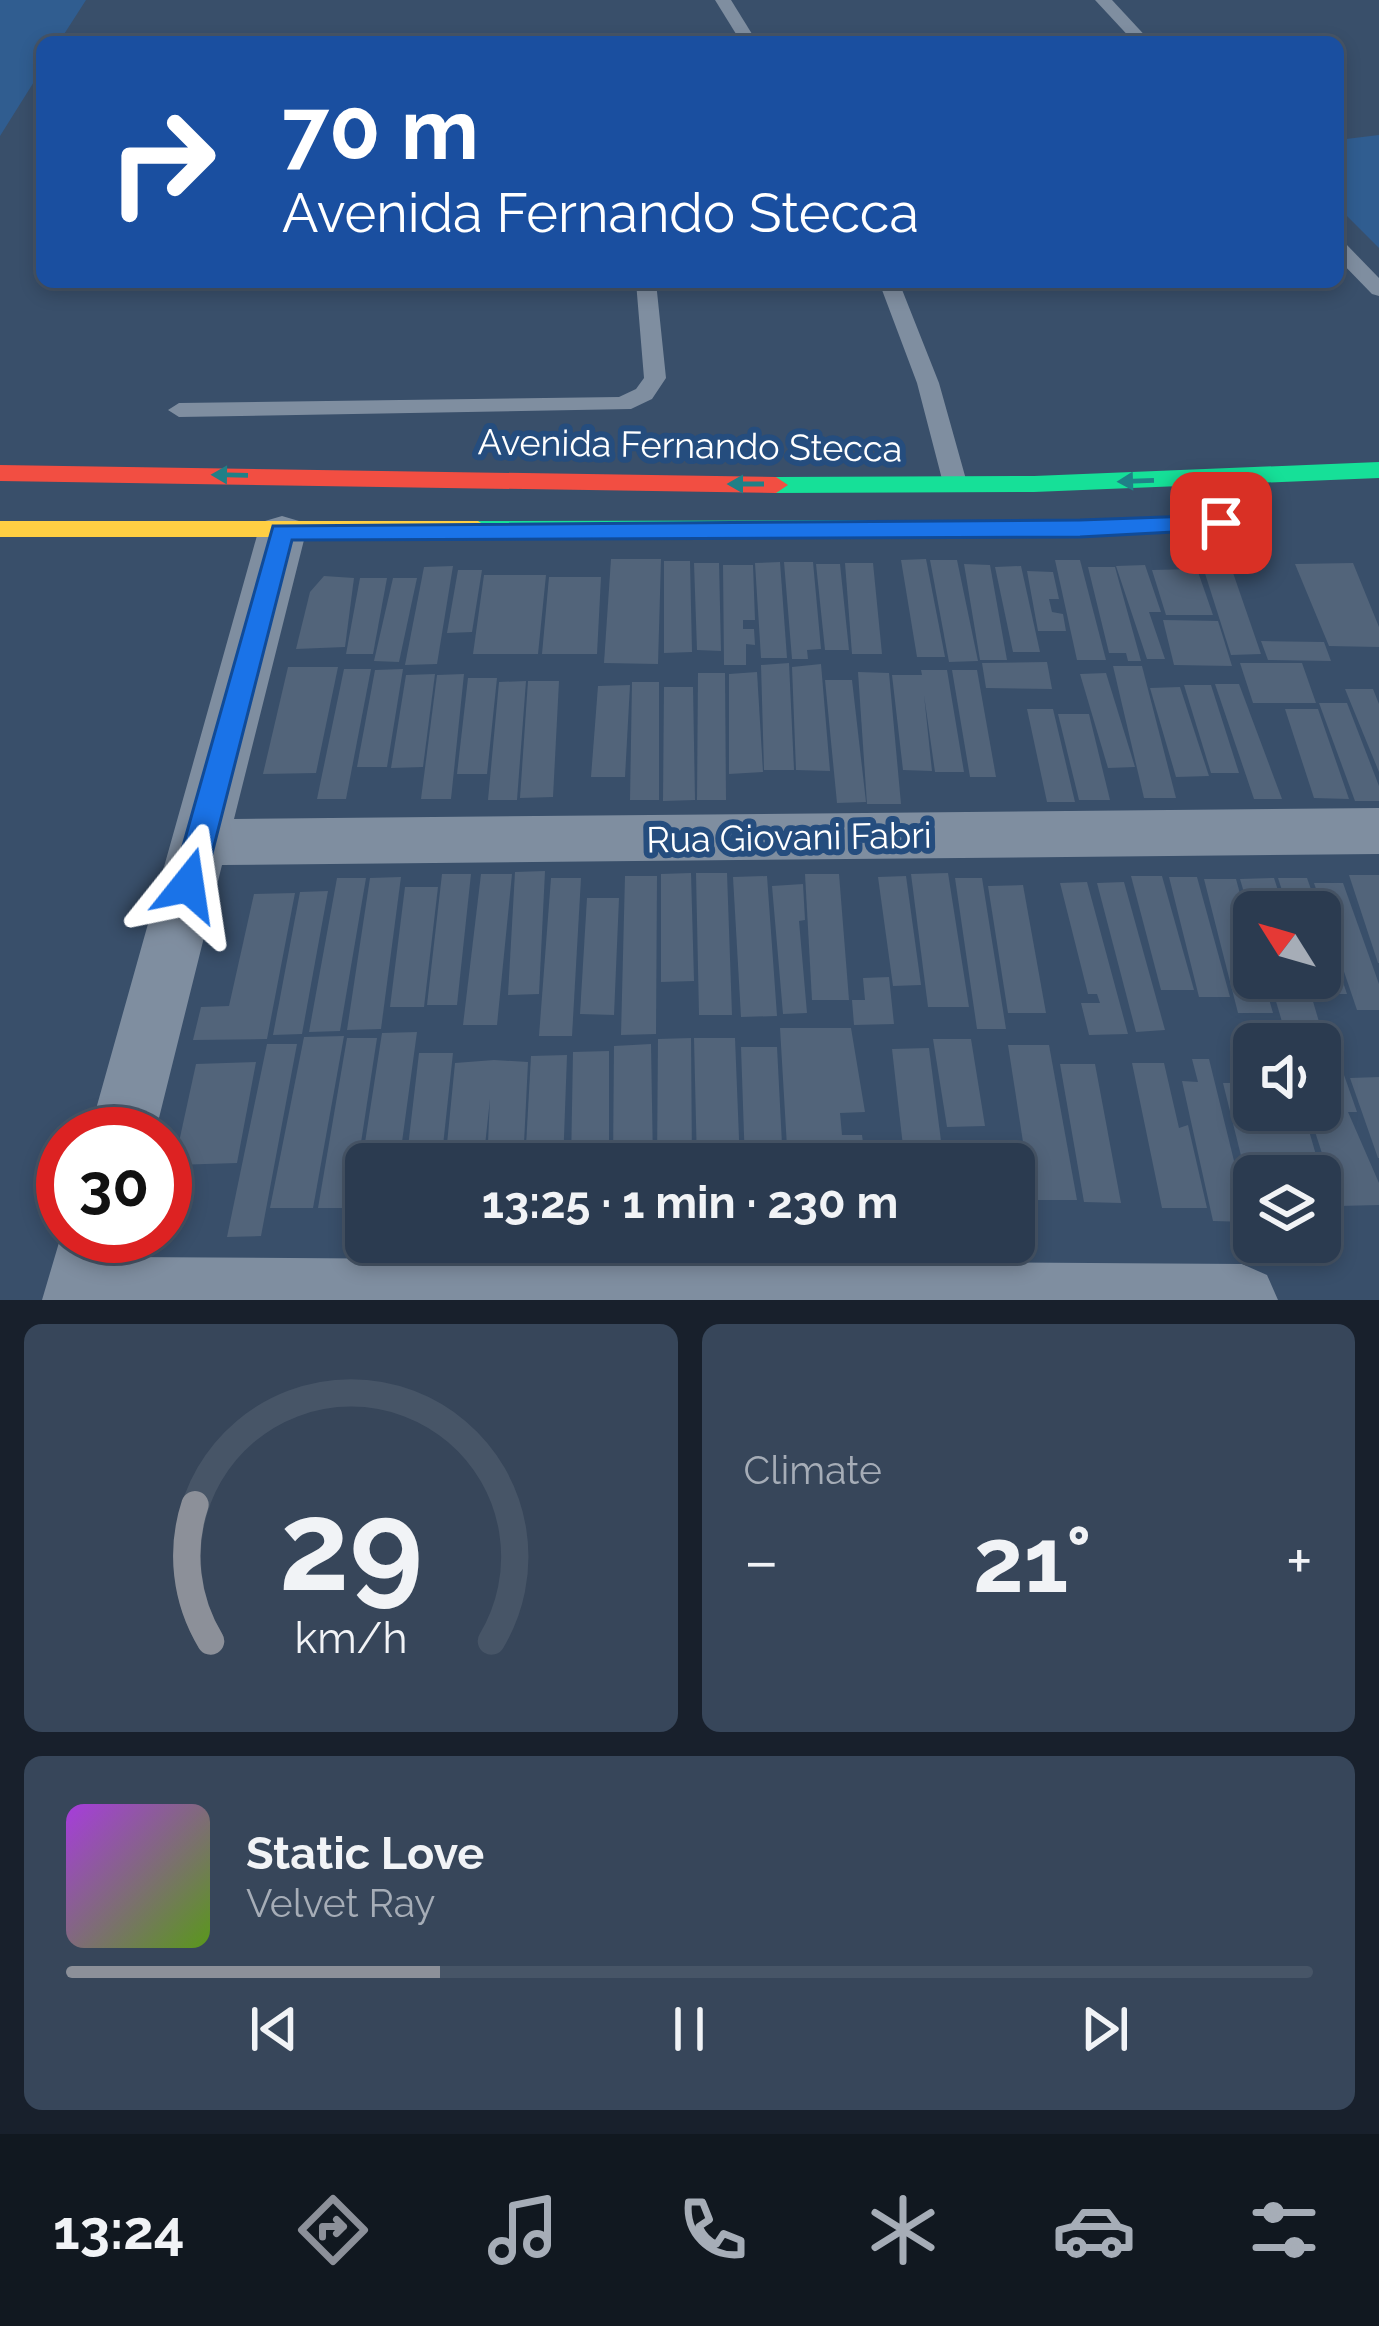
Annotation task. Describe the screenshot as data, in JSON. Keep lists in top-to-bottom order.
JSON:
{
  "streets": {
    "main road": ["Avenida Fernando Stecca"],
    "street": ["Rua Giovani Fabri"]
  },
  "north": "top left",
  "page": {
    "turn": ["70 m", "Avenida Fernando Stecca"],
    "limit": "30",
    "trip": "13:25 · 1 min · 230 m",
    "tile": "Climate",
    "heat": ["−", "21°", "+"],
    "song": ["Static Love", "Velvet Ray"],
    "tabs": "13:24",
    "gauge": ["29", "km/h"]
  }
}
